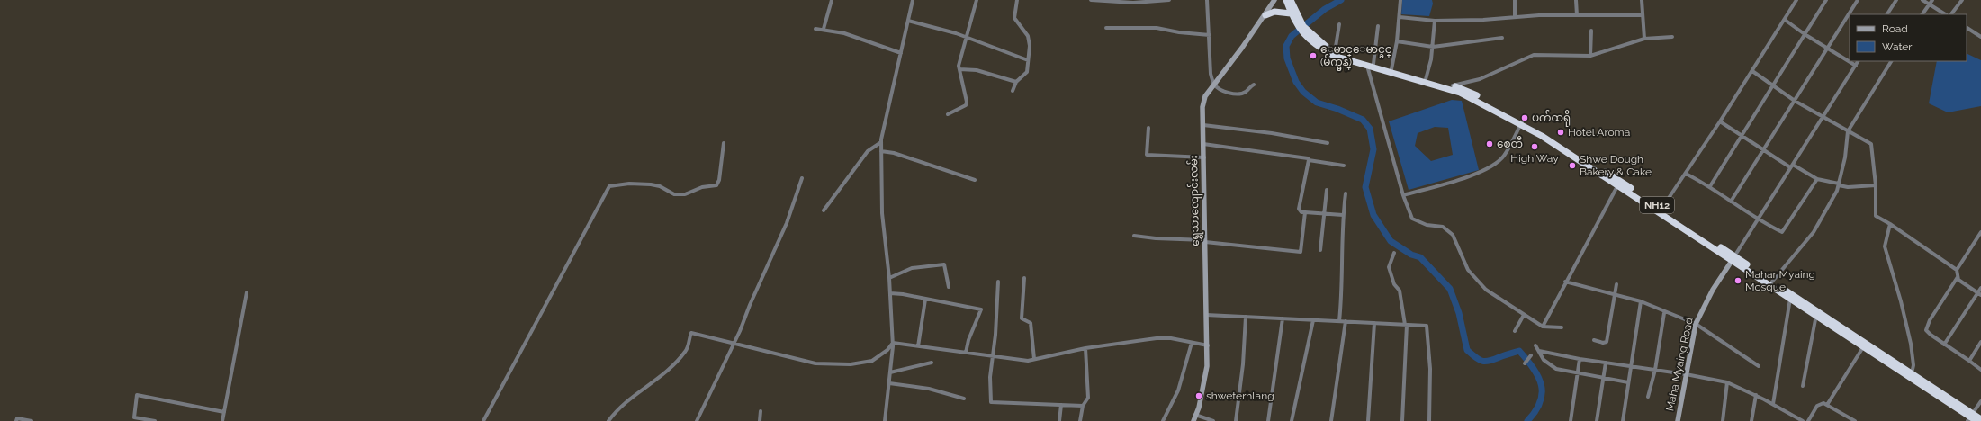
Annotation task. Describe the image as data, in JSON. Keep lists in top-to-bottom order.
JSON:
{
  "streets": {
    "highway": ["NH12"],
    "street": ["ရွှေသာလျောင်းလမ်း", "Maha Myaing Road"]
  },
  "crossings": [
    ["NH12", "Maha Myaing Road"]
  ],
  "places": [
    "ေမာင္ေမာင္ခင္ (မ်က္မွန္)",
    "ပက်ထရို",
    "Hotel Aroma",
    "စေတီ",
    "High Way",
    "Shwe Dough Bakery & Cake",
    "Mahar Myaing Mosque",
    "shweterhlang"
  ],
  "legend": ["Road", "Water"]
}
